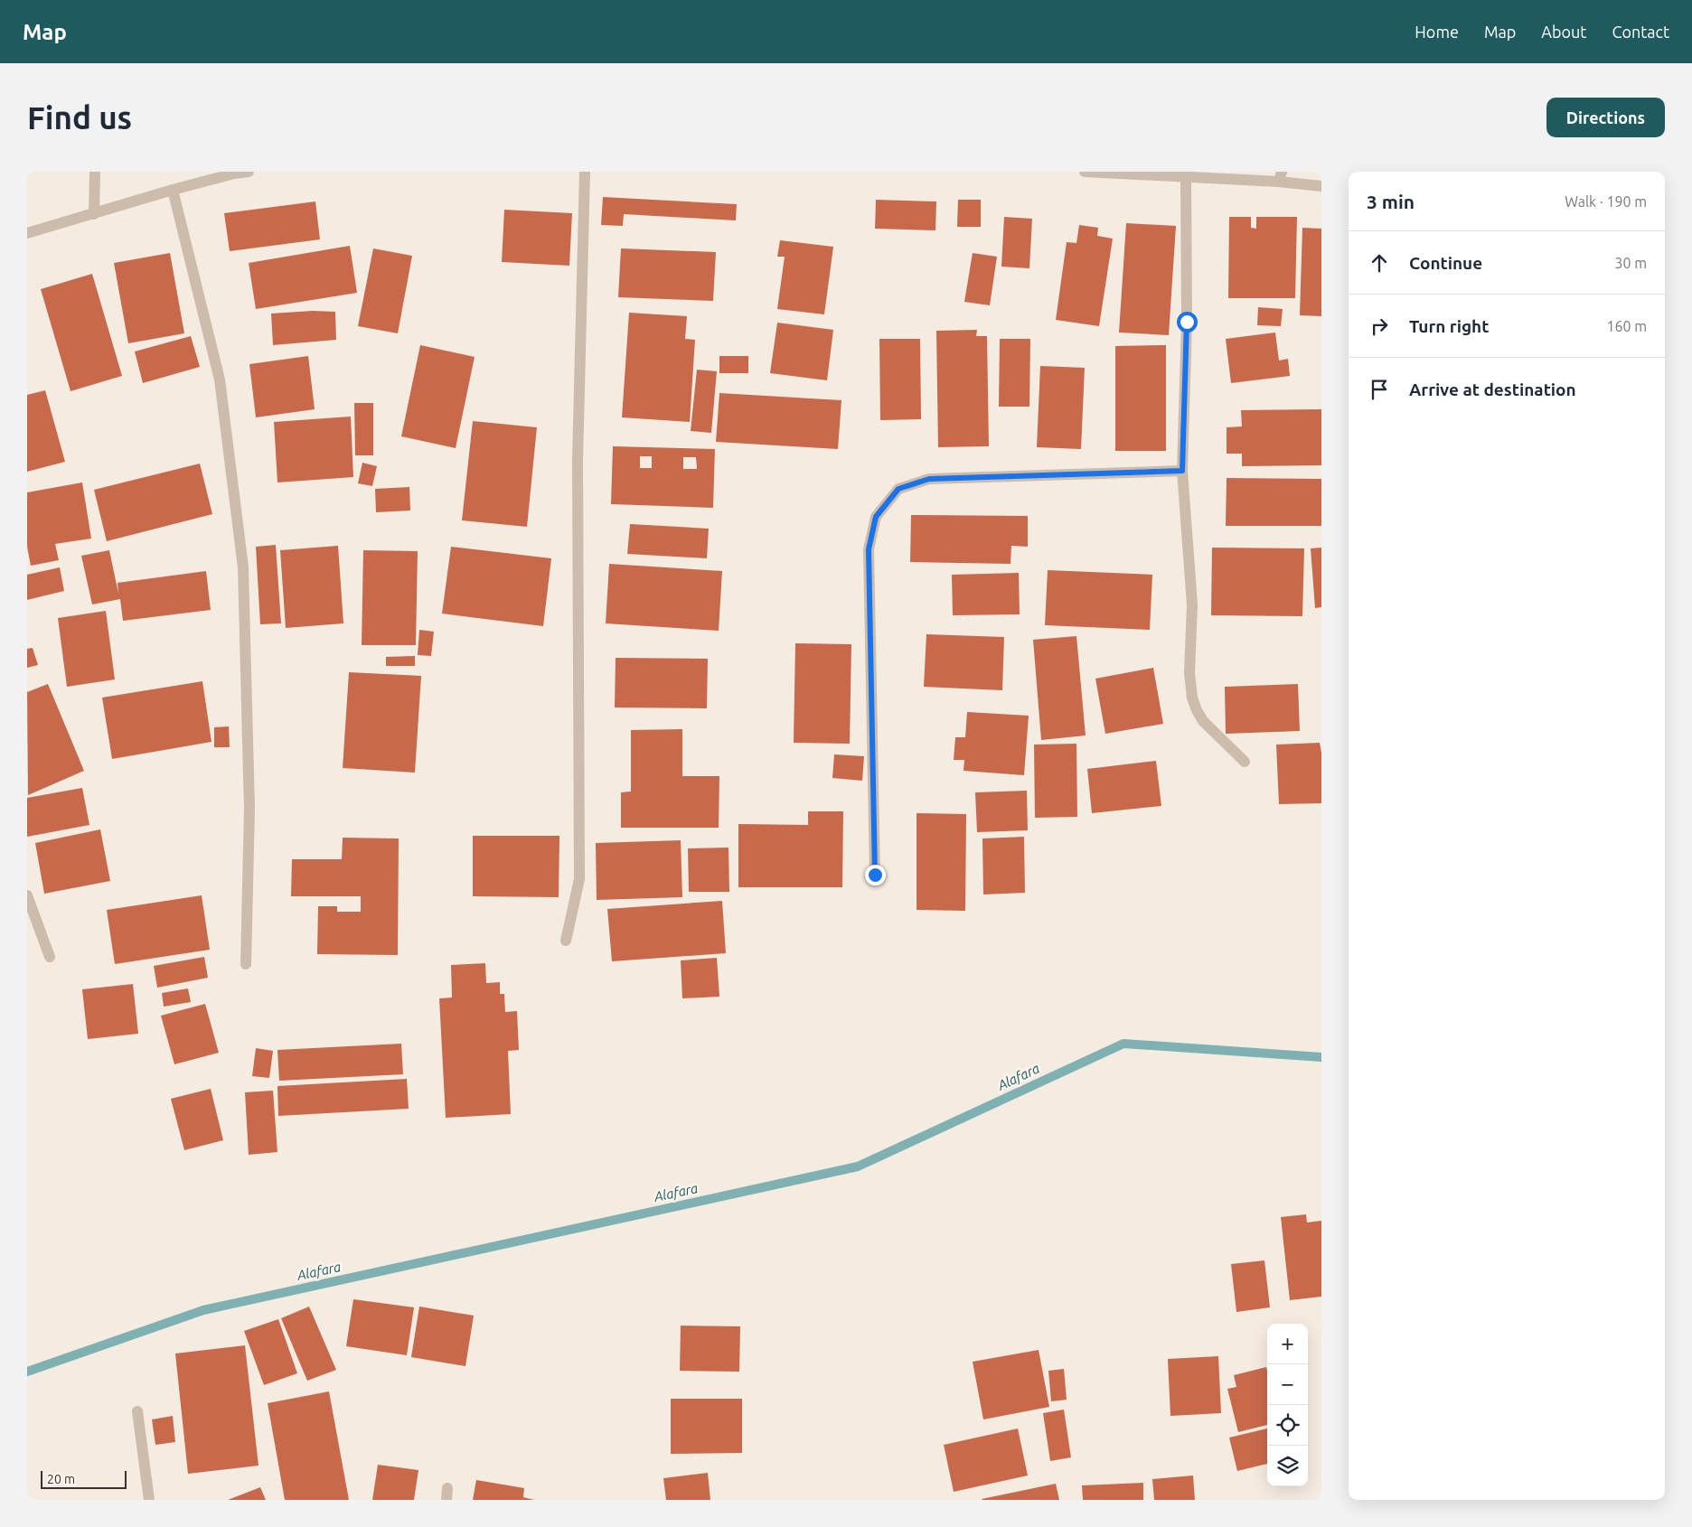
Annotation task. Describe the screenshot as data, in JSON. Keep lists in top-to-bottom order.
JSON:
{
  "water": ["Alafara"],
  "scale_bar": "20 m",
  "page": {
    "header": "Map",
    "nav": [
      "Home",
      "Map",
      "About",
      "Contact"
    ],
    "buttons": "Directions",
    "title": "Find us",
    "heading": ["3 min", "Walk · 190 m"],
    "list": [
      ["Continue", "30 m"],
      ["Turn right", "160 m"],
      "Arrive at destination"
    ],
    "map_buttons": ["+", "−"],
    "scale": "20 m"
  }
}
